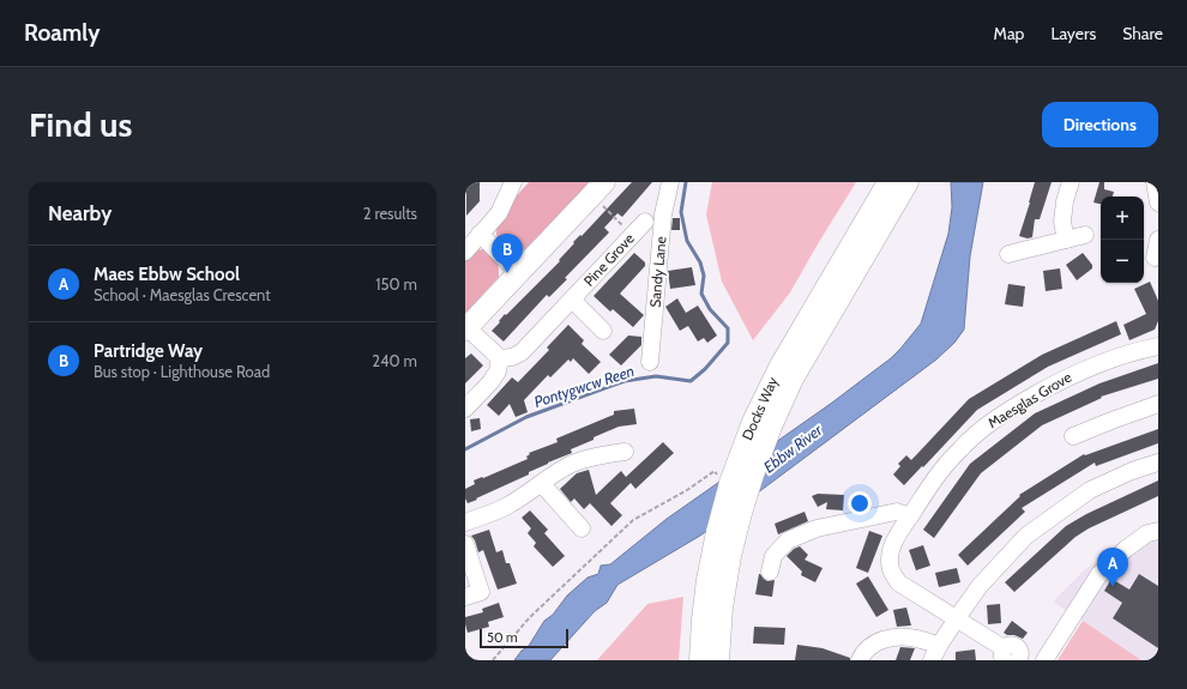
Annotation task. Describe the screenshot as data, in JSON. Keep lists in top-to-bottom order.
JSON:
{
  "streets": {
    "main road": ["Docks Way"],
    "street": ["Pine Grove", "Sandy Lane", "Maesglas Grove"]
  },
  "water": ["Pontygwcw Reen", "Ebbw River"],
  "scale_bar": "50 m",
  "page": {
    "header": "Roamly",
    "nav": ["Map", "Layers", "Share"],
    "buttons": "Directions",
    "title": "Find us",
    "heading": ["Nearby", "2 results"],
    "map_buttons": ["+", "−"],
    "pins": ["B", "A"],
    "list": [
      {
        "mark": "A",
        "name": "Maes Ebbw School",
        "note": "School · Maesglas Crescent",
        "value": "150 m"
      },
      {
        "mark": "B",
        "name": "Partridge Way",
        "note": "Bus stop · Lighthouse Road",
        "value": "240 m"
      }
    ],
    "scale": "50 m"
  }
}
